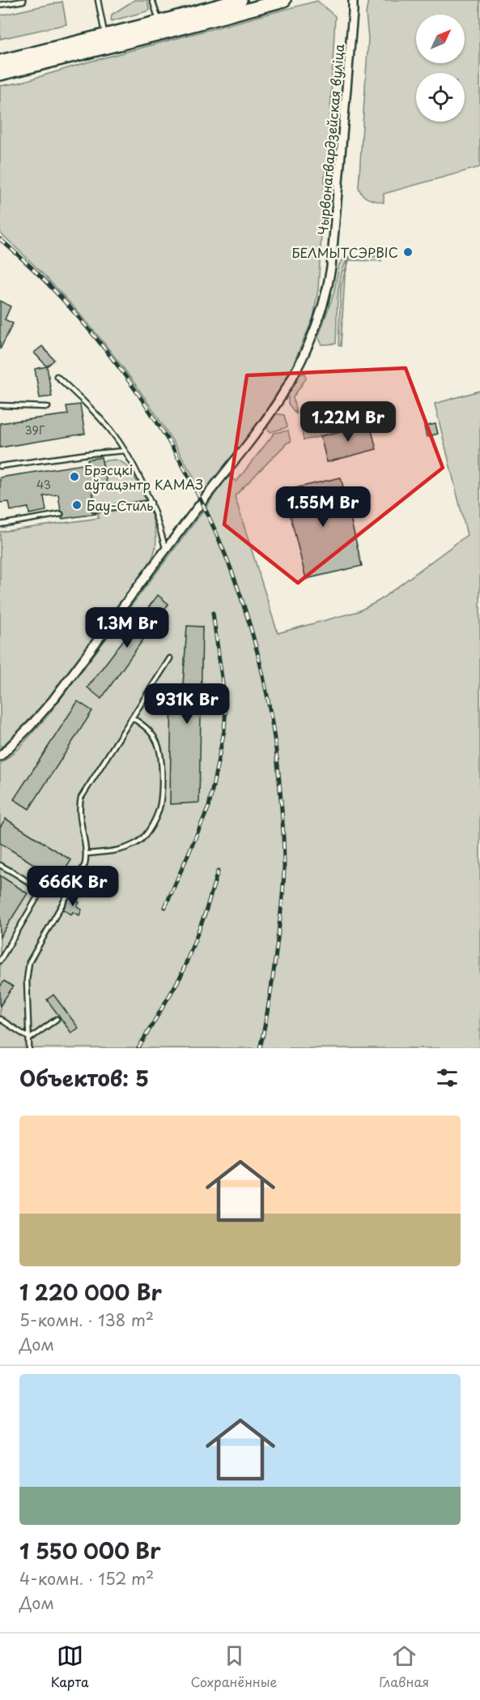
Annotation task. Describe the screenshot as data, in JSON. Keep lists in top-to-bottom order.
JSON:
{
  "streets": {
    "street": ["Чырвонагвардзейская вуліца"]
  },
  "places": ["БЕЛМЫТСЭРВІС", "Брэсцкі аўтацэнтр КАМАЗ", "Бау-Стиль"],
  "house_numbers": ["39Г", "43"],
  "north": "top right",
  "page": {
    "price": [
      "1.22M Br",
      "1.55M Br",
      "1.3M Br",
      "931K Br",
      "666K Br"
    ],
    "heading": "Объектов: 5",
    "list": [
      {
        "name": "1 220 000 Br",
        "note": "5-комн. · 138 m² · Дом"
      },
      {
        "name": "1 550 000 Br",
        "note": "4-комн. · 152 m² · Дом"
      }
    ],
    "tabs": ["Карта", "Сохранённые", "Главная"]
  }
}
